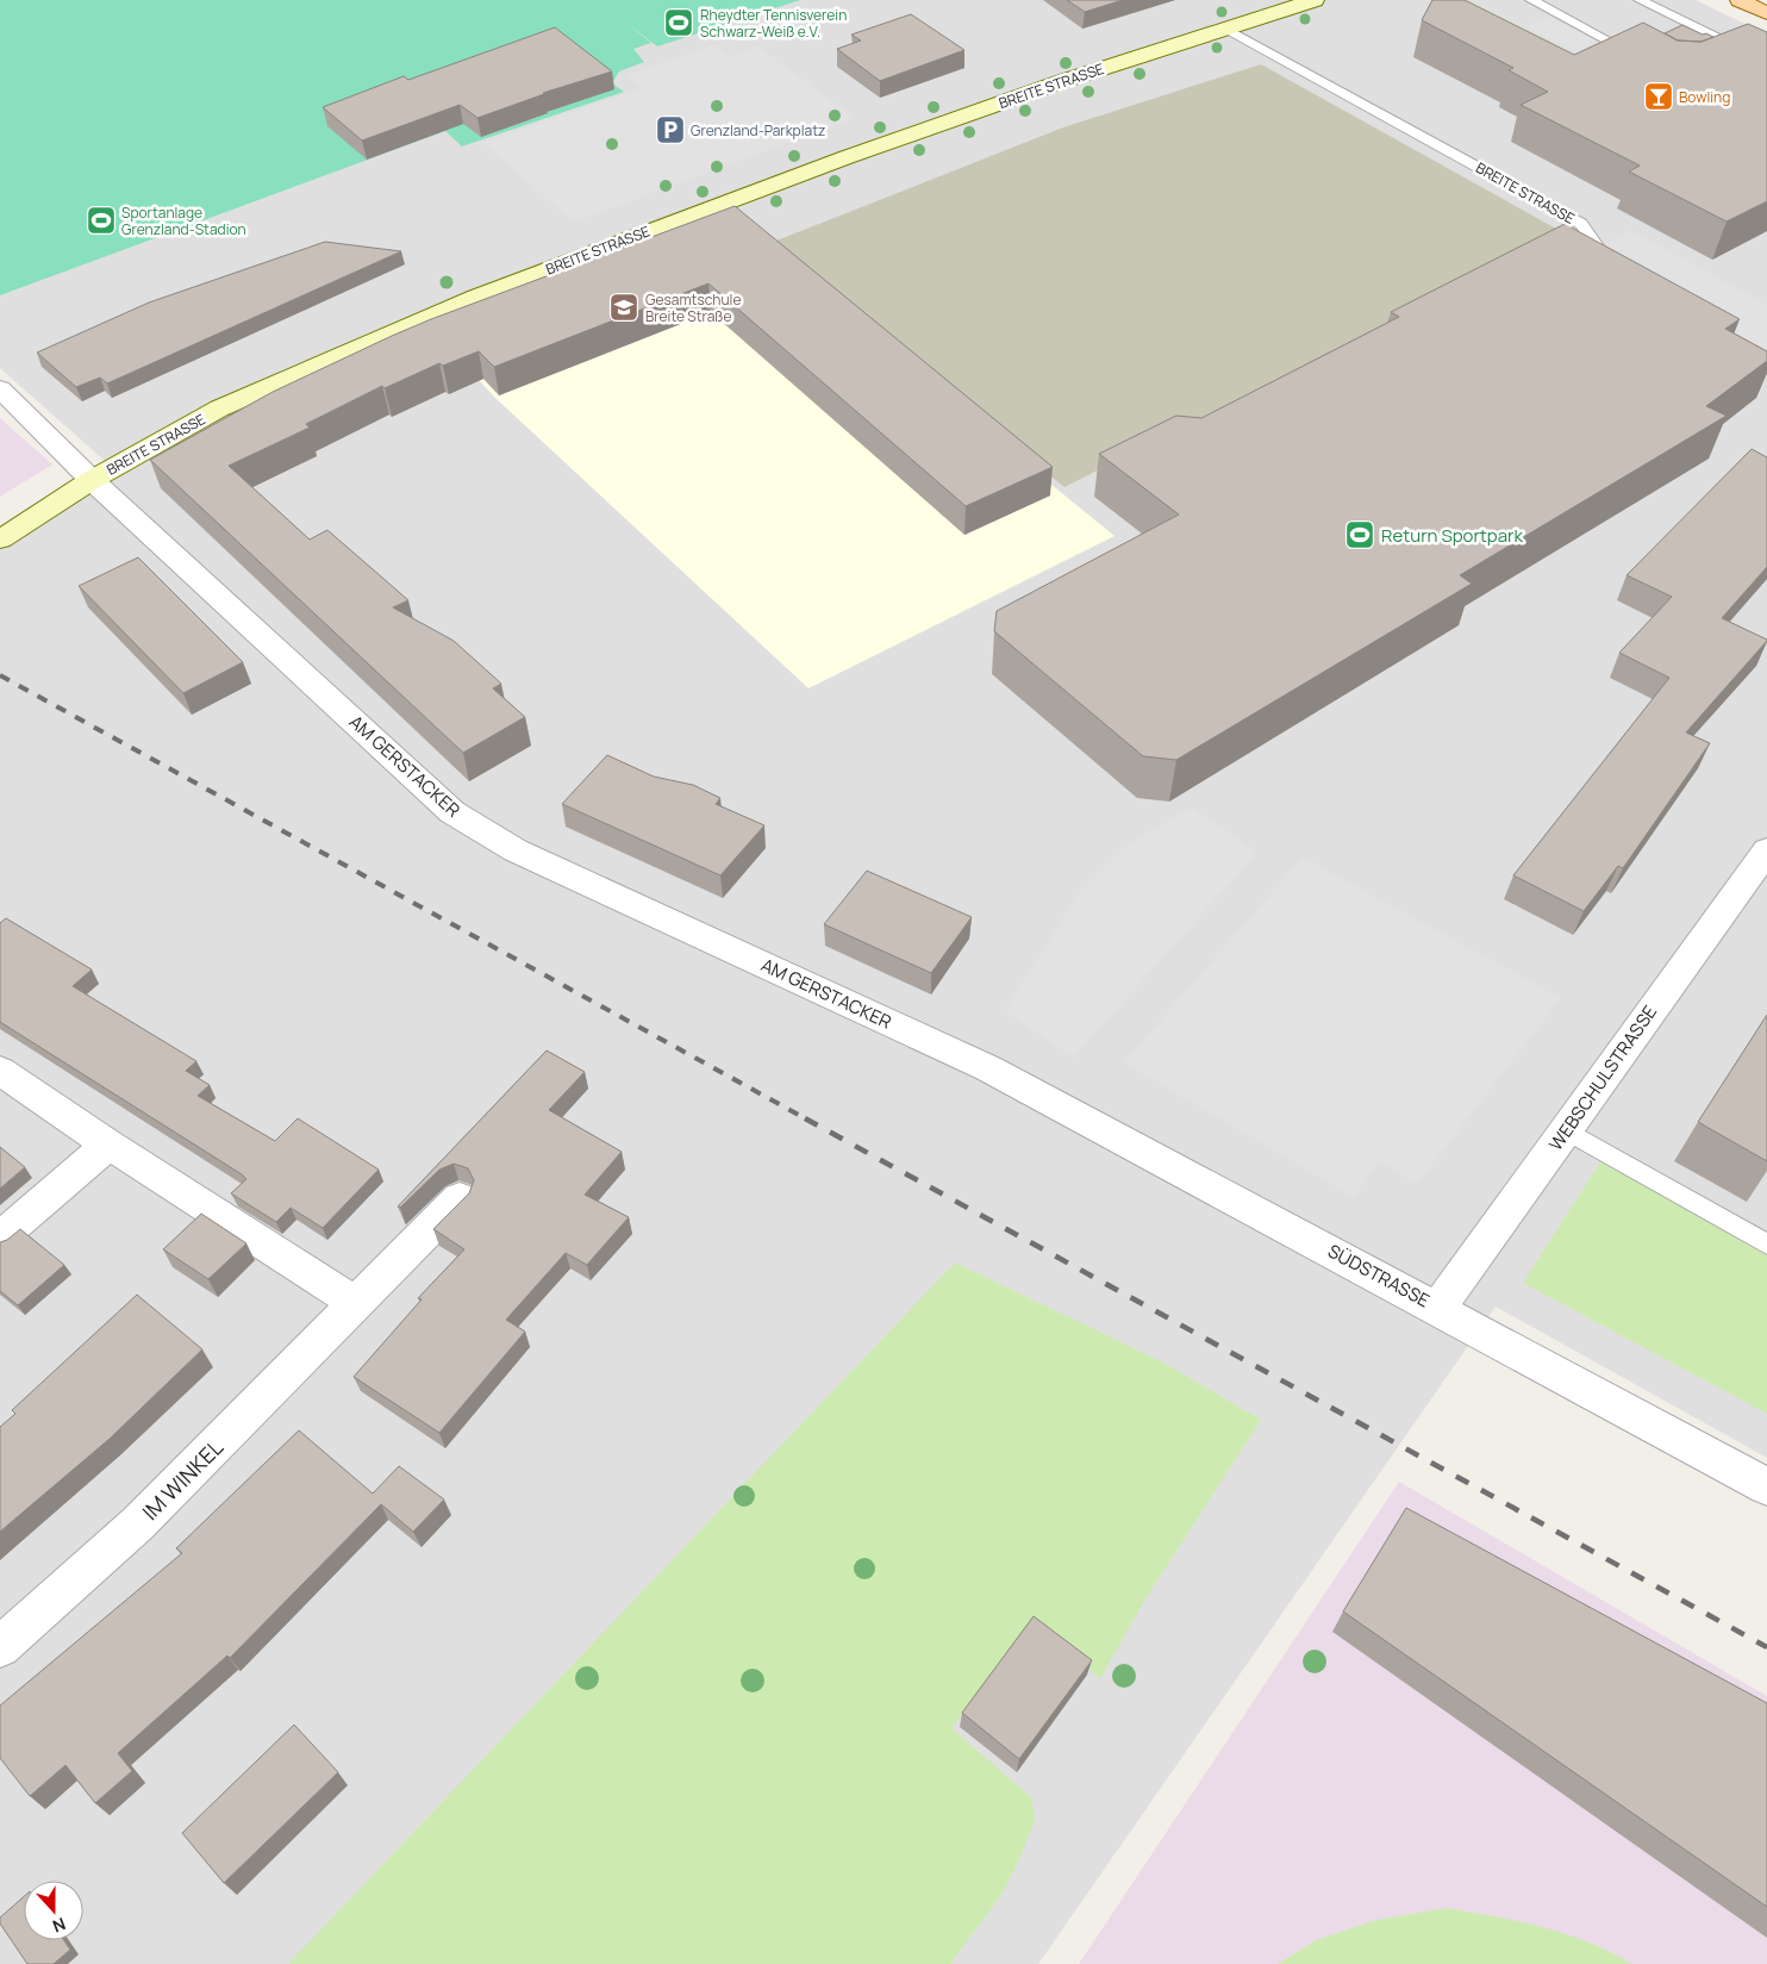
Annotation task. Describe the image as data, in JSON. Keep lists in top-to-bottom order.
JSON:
{
  "streets": {
    "main road": ["BREITE STRASSE"],
    "street": [
      "AM GERSTACKER",
      "WEBSCHULSTRASSE",
      "SÜDSTRASSE",
      "IM WINKEL"
    ]
  },
  "crossings": [
    ["BREITE STRASSE", "AM GERSTACKER"],
    ["AM GERSTACKER", "SÜDSTRASSE"],
    ["WEBSCHULSTRASSE", "SÜDSTRASSE"]
  ],
  "places": {
    "sports": ["Rheydter Tennisverein Schwarz-Weiß e.V.", "Sportanlage Grenzland-Stadion", "Return Sportpark"],
    "bar": ["Bowling"],
    "parking": ["Grenzland-Parkplatz"],
    "school or university": ["Gesamtschule Breite Straße"]
  },
  "north": "bottom"
}
